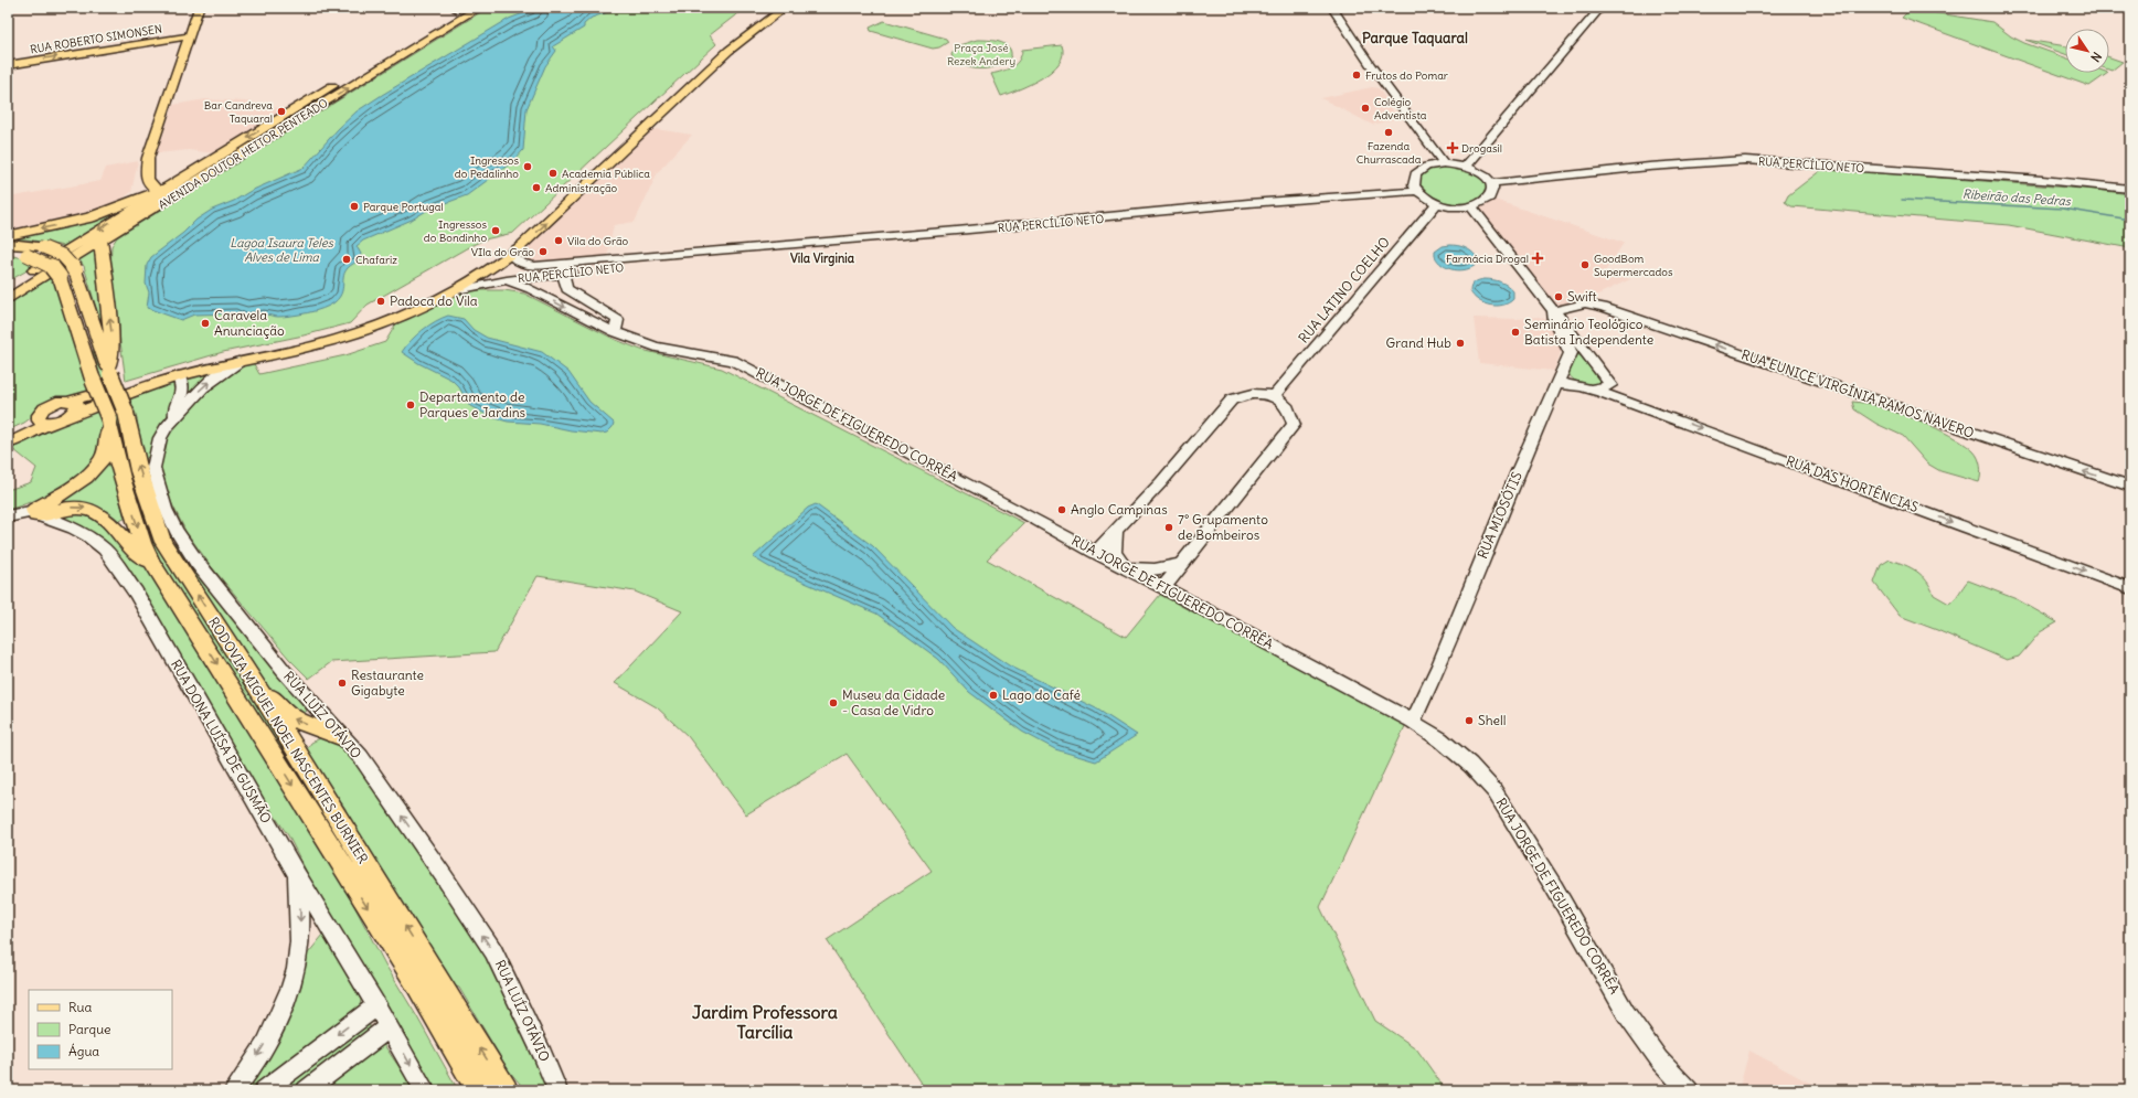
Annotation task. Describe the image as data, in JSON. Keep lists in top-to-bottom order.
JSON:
{
  "streets": {
    "highway": ["RODOVIA MIGUEL NOEL NASCENTES BURNIER"],
    "main road": ["RUA ROBERTO SIMONSEN", "AVENIDA DOUTOR HEITOR PENTEADO"],
    "street": [
      "RUA PERCÍLIO NETO",
      "RUA LATINO COELHO",
      "RUA EUNICE VIRGÍNIA RAMOS NAVERO",
      "RUA JORGE DE FIGUEREDO CORRÊA",
      "RUA DAS HORTÊNCIAS",
      "RUA MIOSÓTIS",
      "RUA LUÍZ OTÁVIO",
      "RUA DONA LUÍSA DE GUSMÃO"
    ]
  },
  "crossings": [
    ["RUA PERCÍLIO NETO", "RUA JORGE DE FIGUEREDO CORRÊA"],
    ["RUA JORGE DE FIGUEREDO CORRÊA", "RUA MIOSÓTIS"],
    ["RUA DAS HORTÊNCIAS", "RUA MIOSÓTIS"]
  ],
  "one_way": [
    "RUA ROBERTO SIMONSEN",
    "RUA EUNICE VIRGÍNIA RAMOS NAVERO",
    "RUA DAS HORTÊNCIAS",
    "RUA LUÍZ OTÁVIO"
  ],
  "districts": ["Parque Taquaral", "Vila Virginia", "Jardim Professora Tarcília"],
  "water": ["Ribeirão das Pedras", "Lagoa Isaura Teles Alves de Lima"],
  "parks": ["Praça José Rezek Andery"],
  "places": {
    "other": [
      "Frutos do Pomar",
      "Colégio Adventista",
      "Bar Candreva Taquaral",
      "Fazenda Churrascada",
      "Ingressos do Pedalinho",
      "Academia Pública",
      "Administração",
      "Parque Portugal",
      "Ingressos do Bondinho",
      "Vila do Grão",
      "VIla do Grão",
      "Chafariz",
      "GoodBom Supermercados",
      "Swift",
      "Padoca do Vila",
      "Caravela Anunciação",
      "Seminário Teológico Batista Independente",
      "Grand Hub",
      "Departamento de Parques e Jardins",
      "Anglo Campinas",
      "7º Grupamento de Bombeiros",
      "Restaurante Gigabyte",
      "Lago do Café",
      "Museu da Cidade - Casa de Vidro",
      "Shell"
    ],
    "health": ["Drogasil", "Farmácia Drogal"]
  },
  "legend": ["Rua", "Parque", "Água"],
  "north": "bottom right"
}
